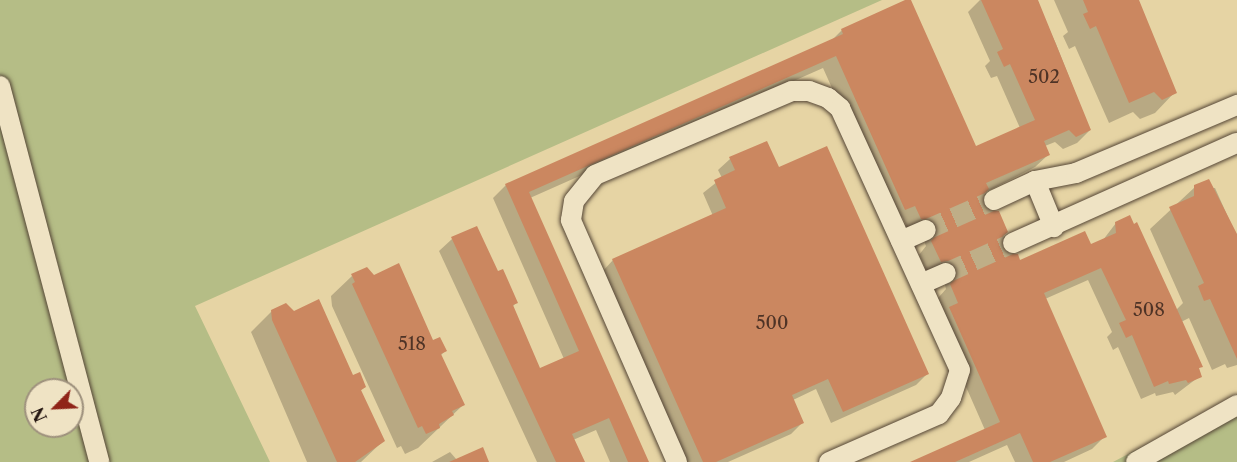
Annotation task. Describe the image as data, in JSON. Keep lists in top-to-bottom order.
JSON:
{
  "house_numbers": [
    "502",
    "508",
    "500",
    "518"
  ],
  "north": "bottom left"
}
